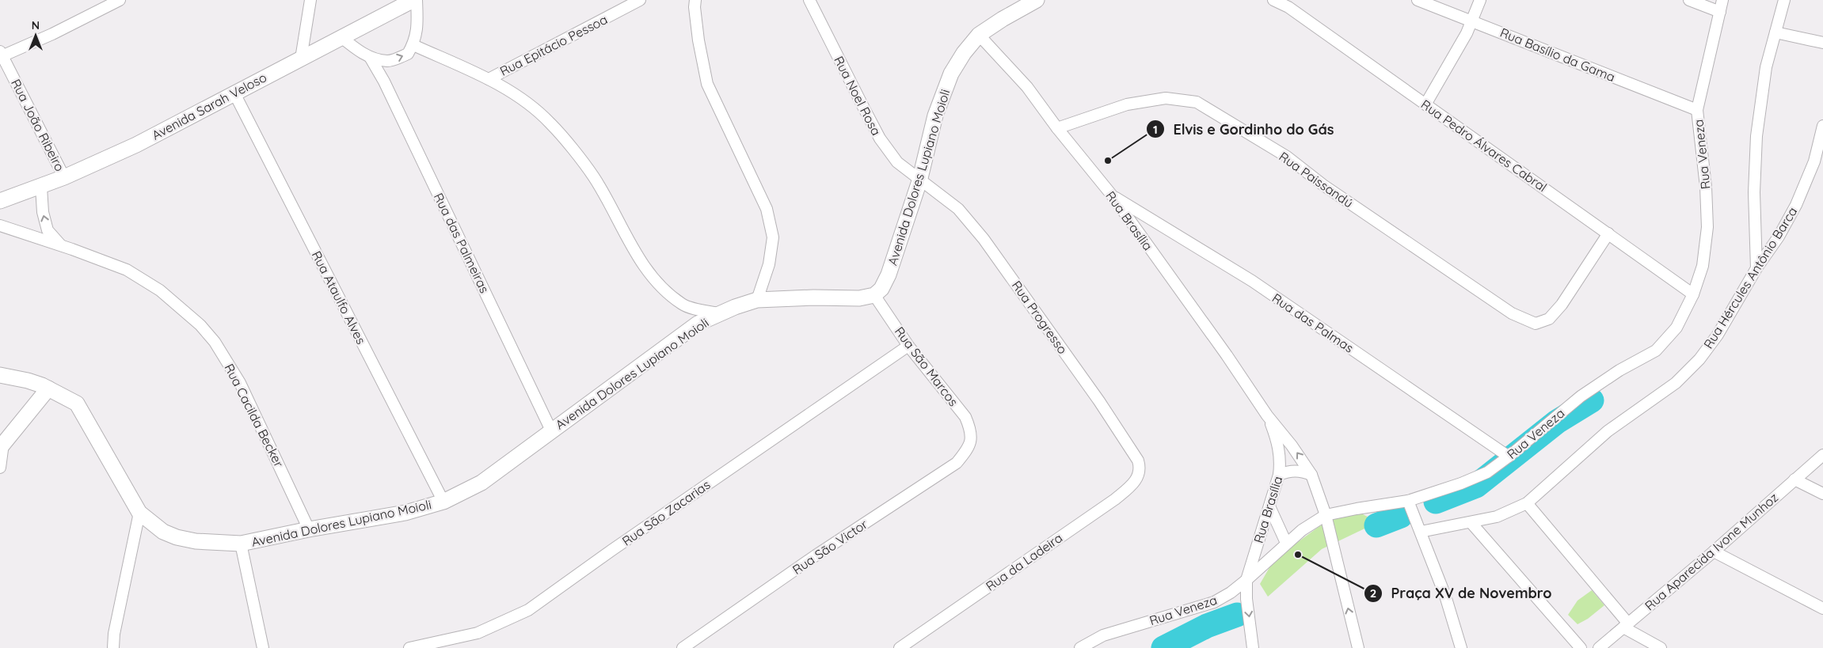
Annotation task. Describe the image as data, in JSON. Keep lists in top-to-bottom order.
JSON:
{
  "streets": {
    "main road": ["Avenida Sarah Veloso", "Avenida Dolores Lupiano Moioli"],
    "street": [
      "Rua Epitácio Pessoa",
      "Rua Basílio da Gama",
      "Rua Noel Rosa",
      "Rua João Ribeiro",
      "Rua Pedro Álvares Cabral",
      "Rua Veneza",
      "Rua Paissandú",
      "Rua Brasília",
      "Rua das Palmeiras",
      "Rua Hércules Antônio Barca",
      "Rua Ataulfo Alves",
      "Rua Progresso",
      "Rua das Palmas",
      "Rua São Marcos",
      "Rua Cacilda Becker",
      "Rua São Zacarias",
      "Rua São Victor",
      "Rua Aparecida Ivone Munhoz",
      "Rua da Ladeira"
    ]
  },
  "crossings": [
    ["Rua Basílio da Gama", "Rua Veneza"],
    ["Rua Noel Rosa", "Avenida Dolores Lupiano Moioli"],
    ["Rua Noel Rosa", "Rua Progresso"],
    ["Avenida Sarah Veloso", "Rua João Ribeiro"],
    ["Avenida Sarah Veloso", "Rua Ataulfo Alves"],
    ["Avenida Sarah Veloso", "Rua Cacilda Becker"],
    ["Rua Pedro Álvares Cabral", "Rua Veneza"],
    ["Rua Pedro Álvares Cabral", "Rua Paissandú"],
    ["Rua Veneza", "Rua Brasília"],
    ["Rua Veneza", "Rua das Palmas"],
    ["Avenida Dolores Lupiano Moioli", "Rua Brasília"],
    ["Avenida Dolores Lupiano Moioli", "Rua das Palmeiras"],
    ["Avenida Dolores Lupiano Moioli", "Rua Ataulfo Alves"],
    ["Avenida Dolores Lupiano Moioli", "Rua Progresso"],
    ["Avenida Dolores Lupiano Moioli", "Rua São Marcos"],
    ["Avenida Dolores Lupiano Moioli", "Rua Cacilda Becker"],
    ["Rua Paissandú", "Rua Brasília"],
    ["Rua Brasília", "Rua das Palmas"],
    ["Rua Progresso", "Rua da Ladeira"],
    ["Rua São Marcos", "Rua São Zacarias"],
    ["Rua São Marcos", "Rua São Victor"]
  ],
  "places": ["Elvis e Gordinho do Gás", "Praça XV de Novembro"],
  "north": "top"
}
